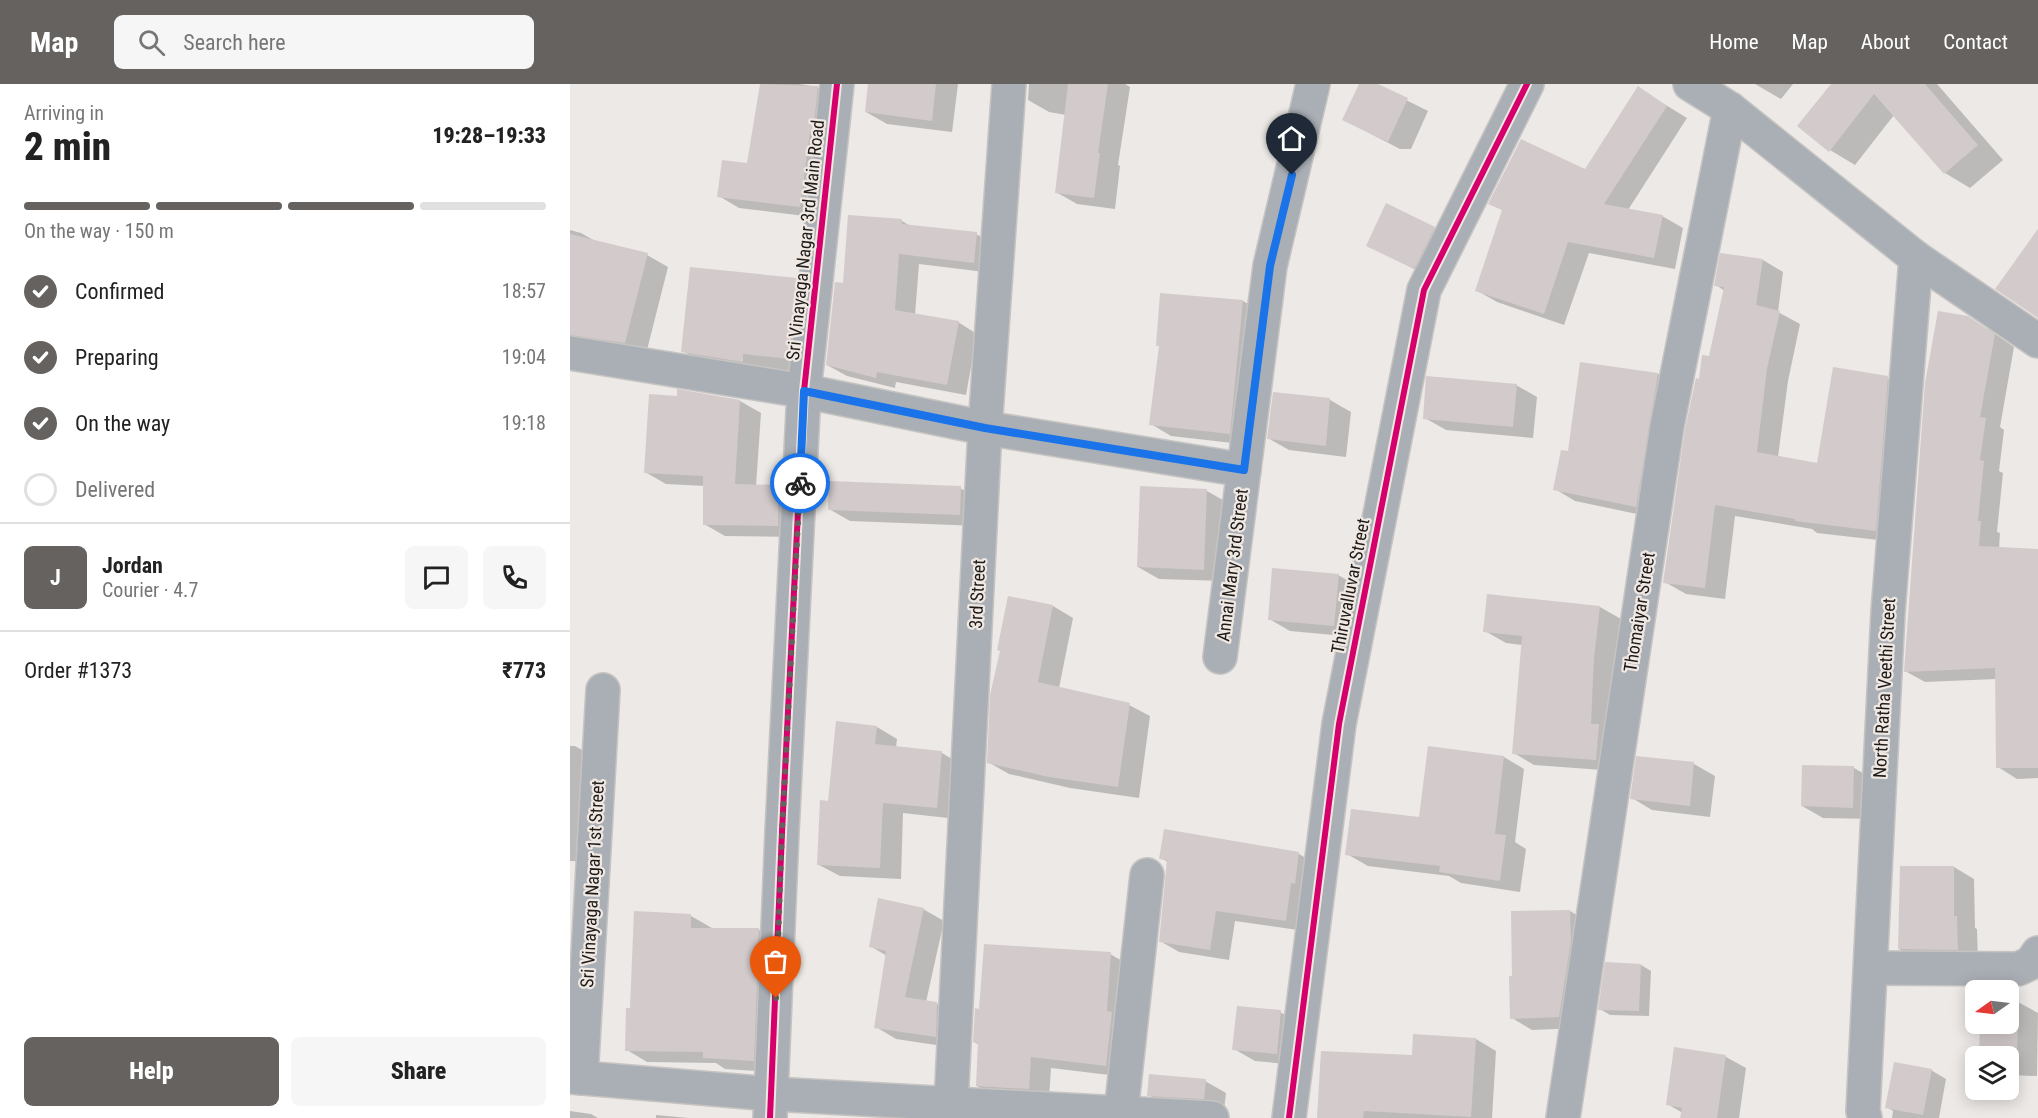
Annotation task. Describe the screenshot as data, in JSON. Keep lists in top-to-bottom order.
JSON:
{
  "streets": {
    "street": [
      "Sri Vinayaga Nagar 3rd Main Road",
      "Annai Mary 3rd Street",
      "Thiruvalluvar Street",
      "3rd Street",
      "Thomaiyar Street",
      "North Ratha Veethi Street",
      "Sri Vinayaga Nagar 1st Street"
    ]
  },
  "north": "left",
  "page": {
    "header": "Map",
    "search": "Search here",
    "nav": [
      "Home",
      "Map",
      "About",
      "Contact"
    ],
    "heading": ["2 min", "Arriving in", "19:28–19:33"],
    "panel": [
      "Jordan",
      "Courier · 4.7",
      "Order #1373",
      "₹773"
    ],
    "bar": "On the way · 150 m",
    "list": [
      ["Confirmed", "18:57"],
      ["Preparing", "19:04"],
      ["On the way", "19:18"],
      "Delivered"
    ],
    "round": "J",
    "buttons": ["Help", "Share"]
  }
}
